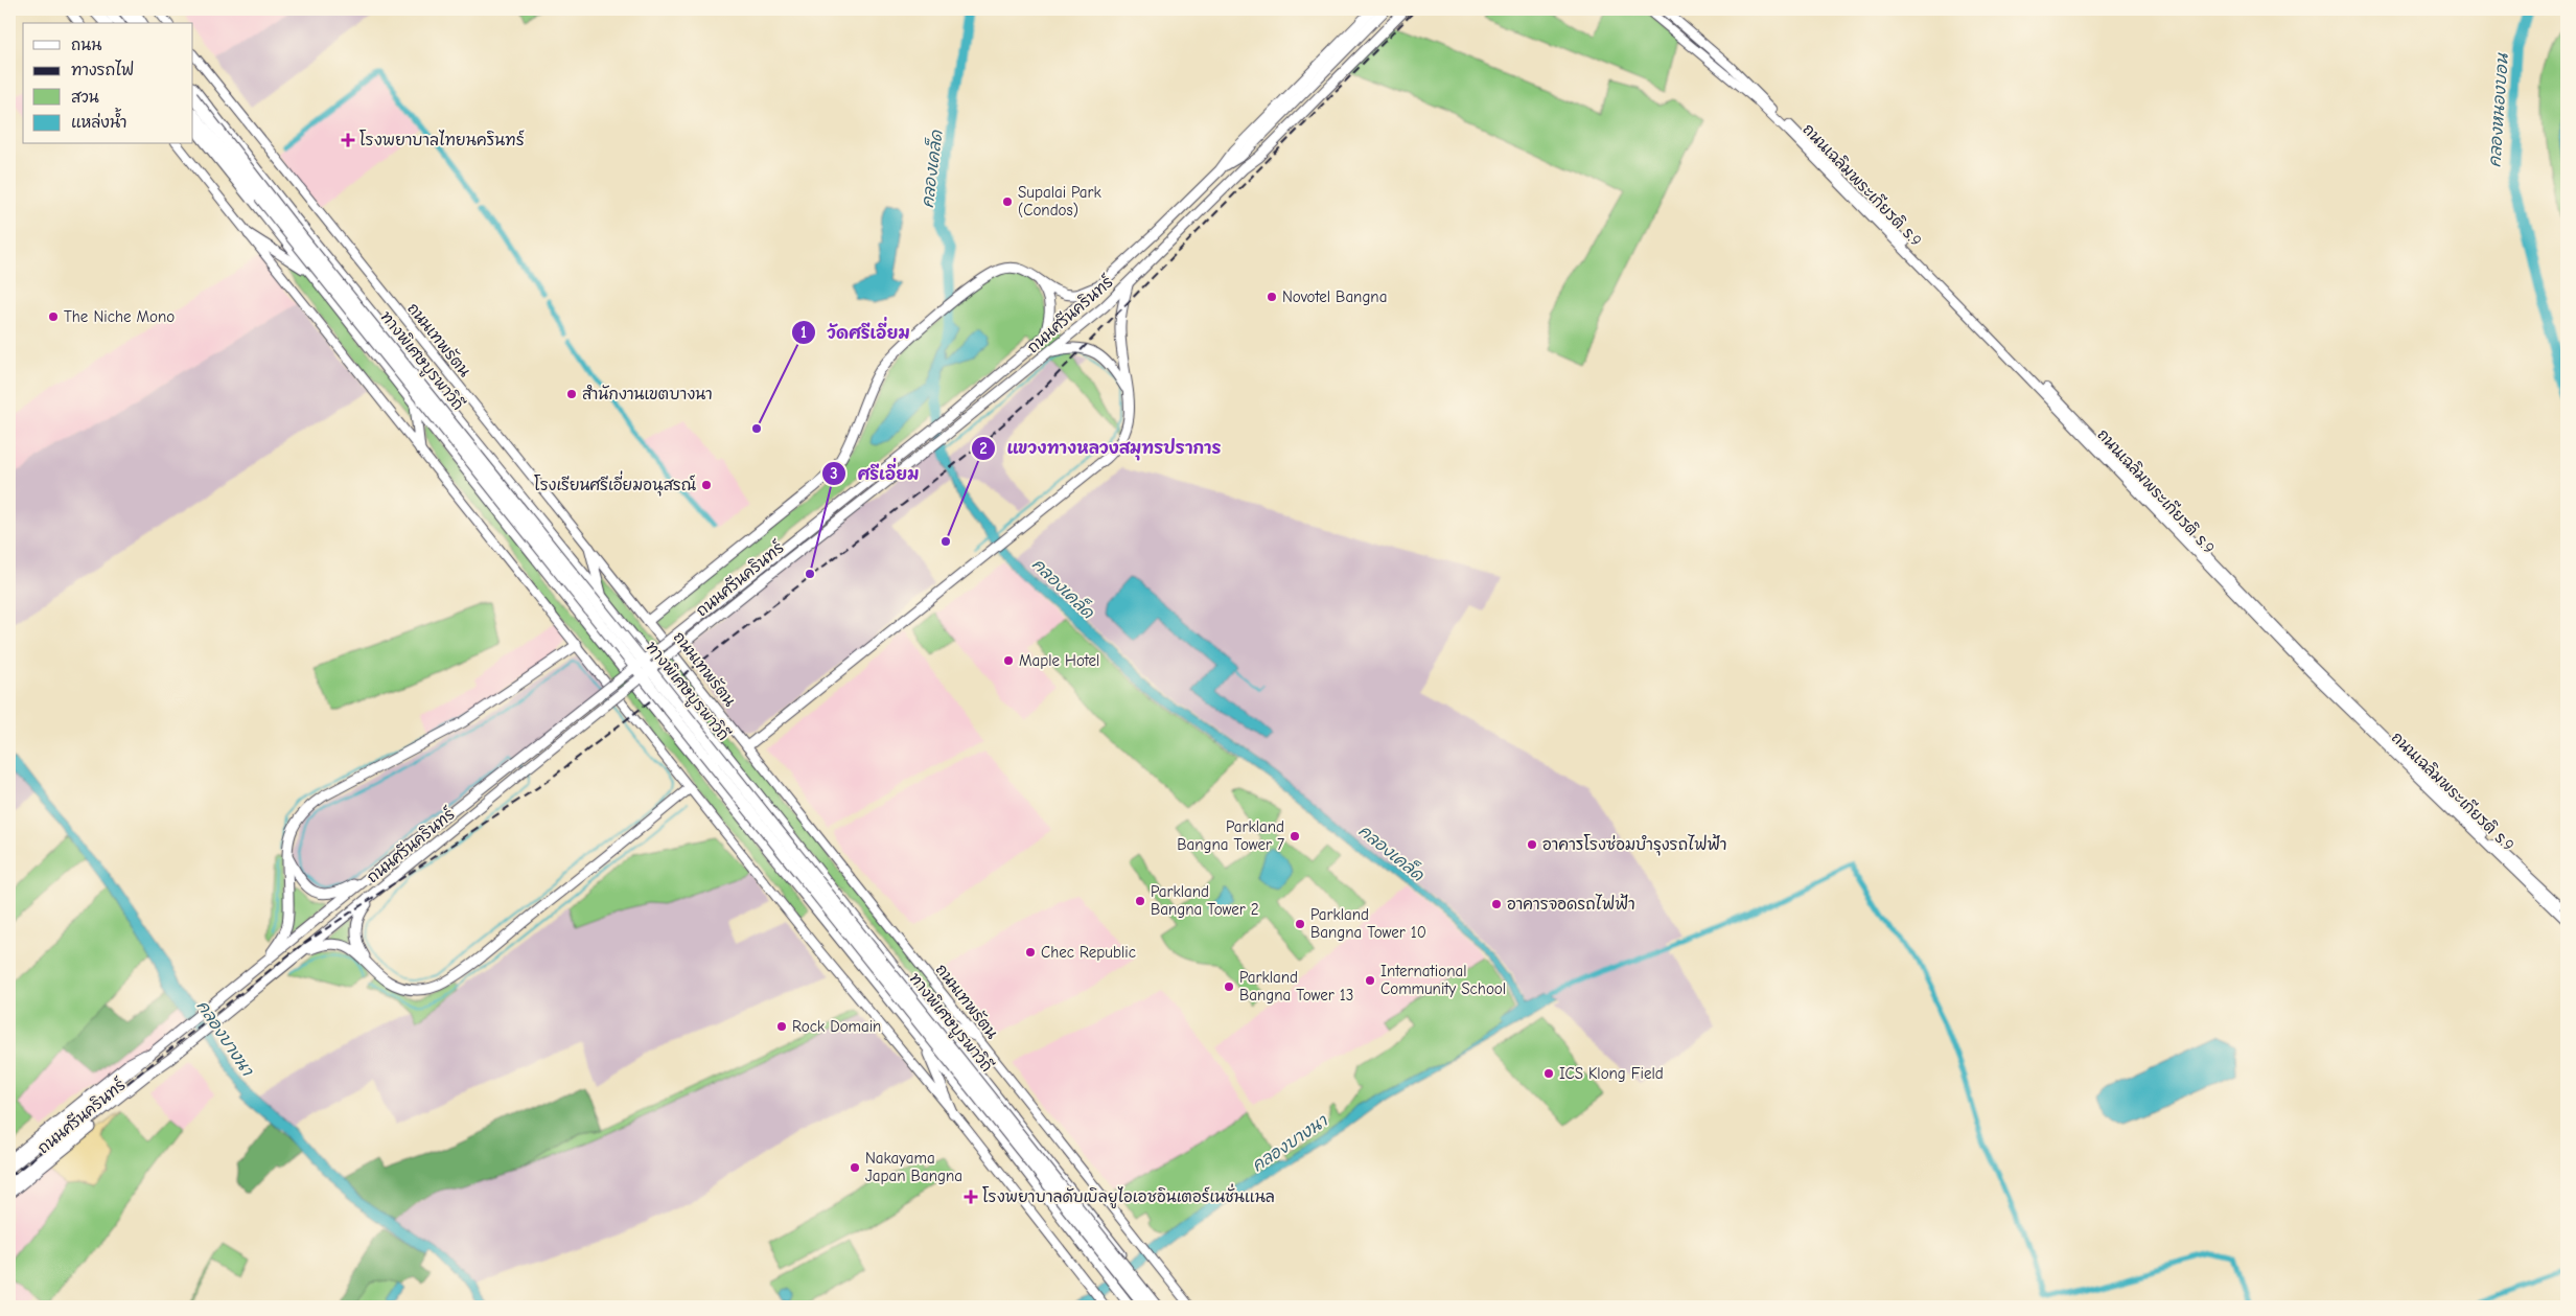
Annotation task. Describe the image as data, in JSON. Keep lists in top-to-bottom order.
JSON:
{
  "streets": {
    "highway": ["ทางพิเศษบูรพาวิถี"],
    "main road": ["ถนนเฉลิมพระเกียรติ ร.9", "ถนนศรีนครินทร์", "ถนนเทพรัตน"]
  },
  "water": ["คลองหนองบอน", "คลองเคล็ด", "คลองบางนา"],
  "places": {
    "health": ["โรงพยาบาลไทยนครินทร์", "โรงพยาบาลดับเบิลยูไอเอชอินเตอร์เนชั่นแนล"],
    "other": [
      "Supalai Park (Condos)",
      "Novotel Bangna",
      "The Niche Mono",
      "สำนักงานเขตบางนา",
      "วัดศรีเอี่ยม",
      "โรงเรียนศรีเอี่ยมอนุสรณ์",
      "แขวงทางหลวงสมุทรปราการ",
      "ศรีเอี่ยม",
      "Maple Hotel",
      "Parkland Bangna Tower 7",
      "อาคารโรงซ่อมบำรุงรถไฟฟ้า",
      "Parkland Bangna Tower 2",
      "อาคารจอดรถไฟฟ้า",
      "Parkland Bangna Tower 10",
      "Chec Republic",
      "International Community School",
      "Parkland Bangna Tower 13",
      "Rock Domain",
      "ICS Klong Field",
      "Nakayama Japan Bangna"
    ]
  },
  "legend": [
    "ถนน",
    "ทางรถไฟ",
    "สวน",
    "แหล่งน้ำ"
  ]
}
